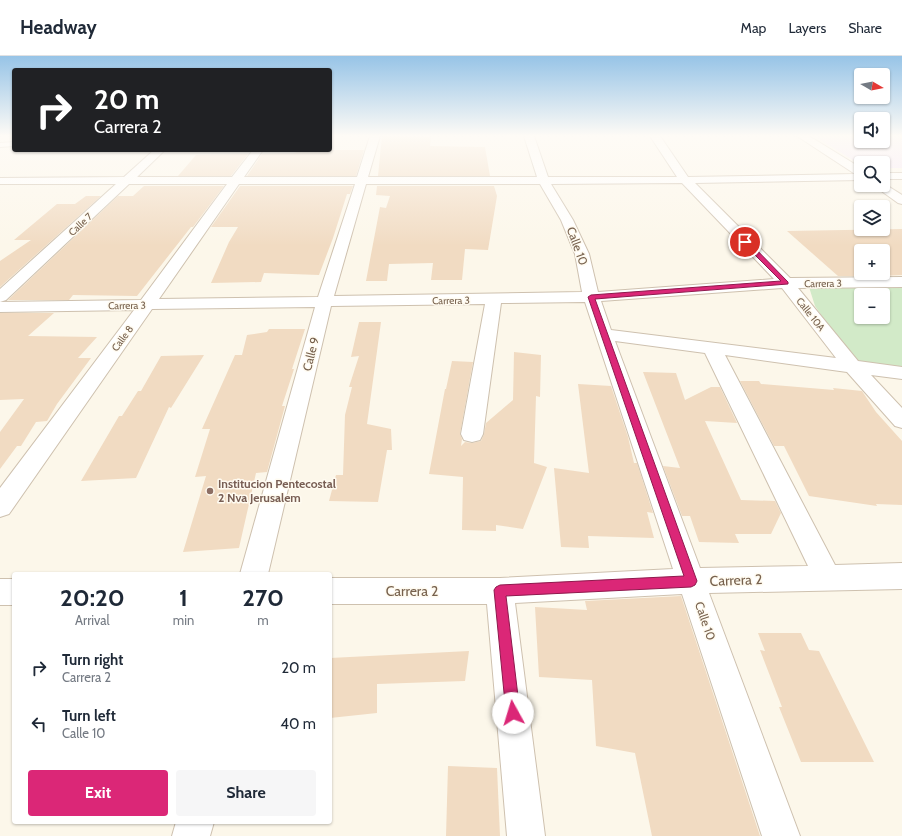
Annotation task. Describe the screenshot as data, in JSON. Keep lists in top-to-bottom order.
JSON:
{
  "streets": {
    "street": [
      "Calle 7",
      "Calle 10",
      "Carrera 3",
      "Calle 10A",
      "Calle 8",
      "Calle 9",
      "Carrera 2"
    ]
  },
  "crossings": [
    ["Calle 10", "Carrera 3"],
    ["Calle 10", "Carrera 2"],
    ["Carrera 3", "Calle 10A"],
    ["Carrera 3", "Calle 8"],
    ["Carrera 3", "Calle 9"]
  ],
  "places": ["Institucion Pentecostal 2 Nva Jerusalem"],
  "north": "right",
  "page": {
    "header": "Headway",
    "nav": ["Map", "Layers", "Share"],
    "map_buttons": ["+", "−"],
    "turn": ["20 m", "Carrera 2"],
    "eta": [
      "20:20",
      "Arrival",
      "1",
      "min",
      "270",
      "m"
    ],
    "list": [
      {
        "name": "Turn right",
        "note": "Carrera 2",
        "value": "20 m"
      },
      {
        "name": "Turn left",
        "note": "Calle 10",
        "value": "40 m"
      }
    ],
    "buttons": ["Exit", "Share"]
  }
}
